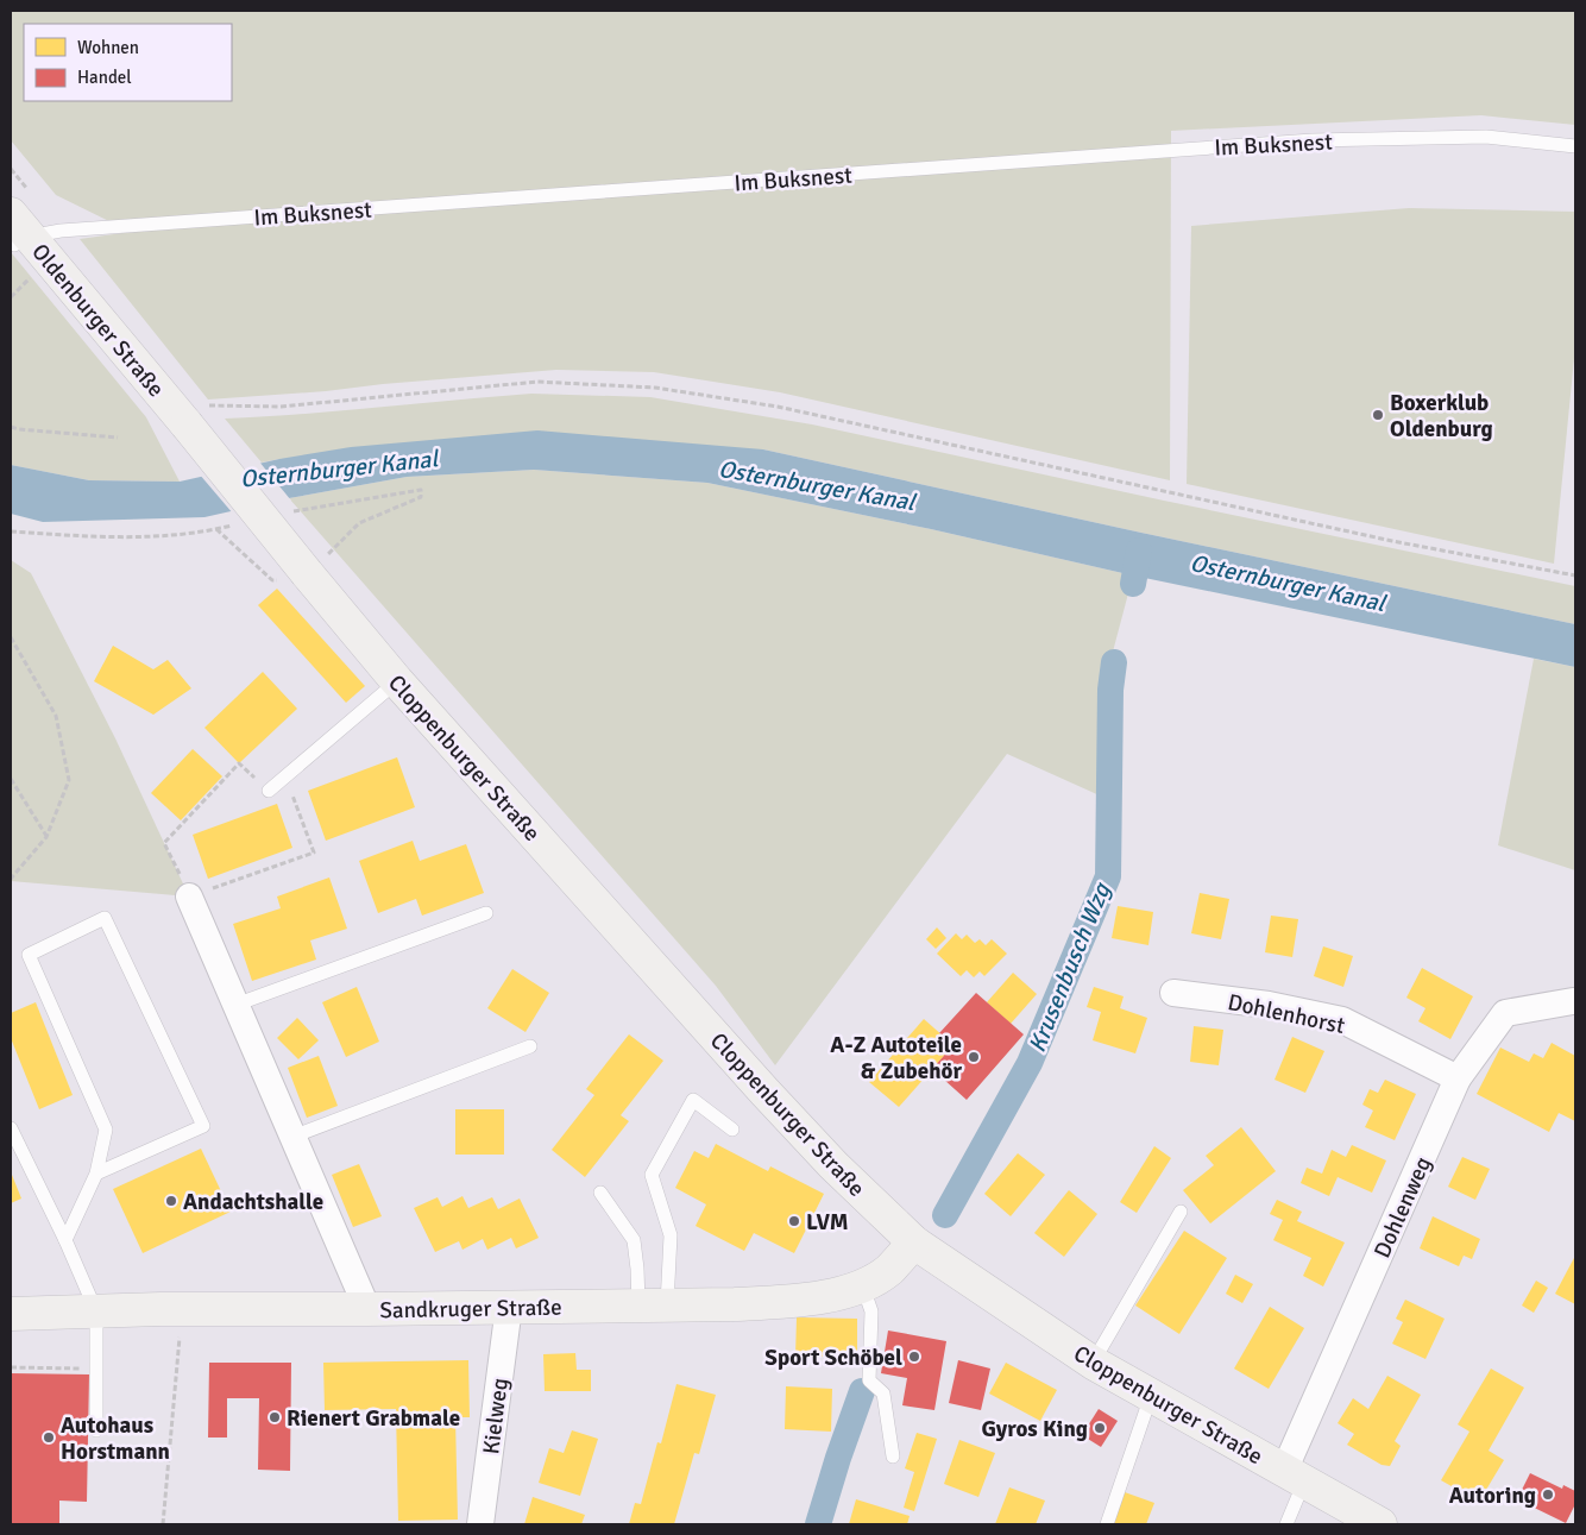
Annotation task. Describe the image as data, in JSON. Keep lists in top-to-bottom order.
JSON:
{
  "streets": {
    "main road": ["Oldenburger Straße", "Cloppenburger Straße", "Sandkruger Straße"],
    "street": ["Dohlenhorst", "Dohlenweg", "Kielweg"],
    "lane": ["Im Buksnest"]
  },
  "crossings": [
    ["Im Buksnest", "Oldenburger Straße"],
    ["Oldenburger Straße", "Cloppenburger Straße"],
    ["Cloppenburger Straße", "Dohlenweg"],
    ["Cloppenburger Straße", "Sandkruger Straße"],
    ["Dohlenhorst", "Dohlenweg"],
    ["Sandkruger Straße", "Kielweg"]
  ],
  "water": ["Osternburger Kanal", "Krusenbusch Wzg"],
  "places": [
    "Boxerklub Oldenburg",
    "A-Z Autoteile & Zubehör",
    "Andachtshalle",
    "LVM",
    "Sport Schöbel",
    "Rienert Grabmale",
    "Gyros King",
    "Autohaus Horstmann",
    "Autoring"
  ],
  "legend": ["Wohnen", "Handel"]
}
